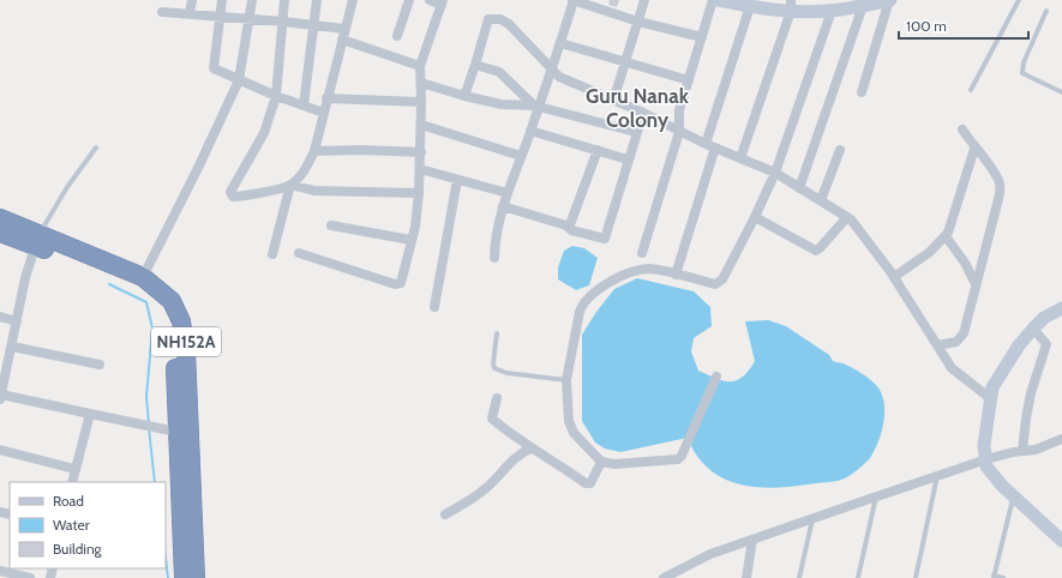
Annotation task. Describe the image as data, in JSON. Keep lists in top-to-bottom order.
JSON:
{
  "streets": {
    "highway": ["NH152A"]
  },
  "districts": ["Guru Nanak Colony"],
  "legend": ["Road", "Water", "Building"],
  "scale_bar": "100 m"
}
